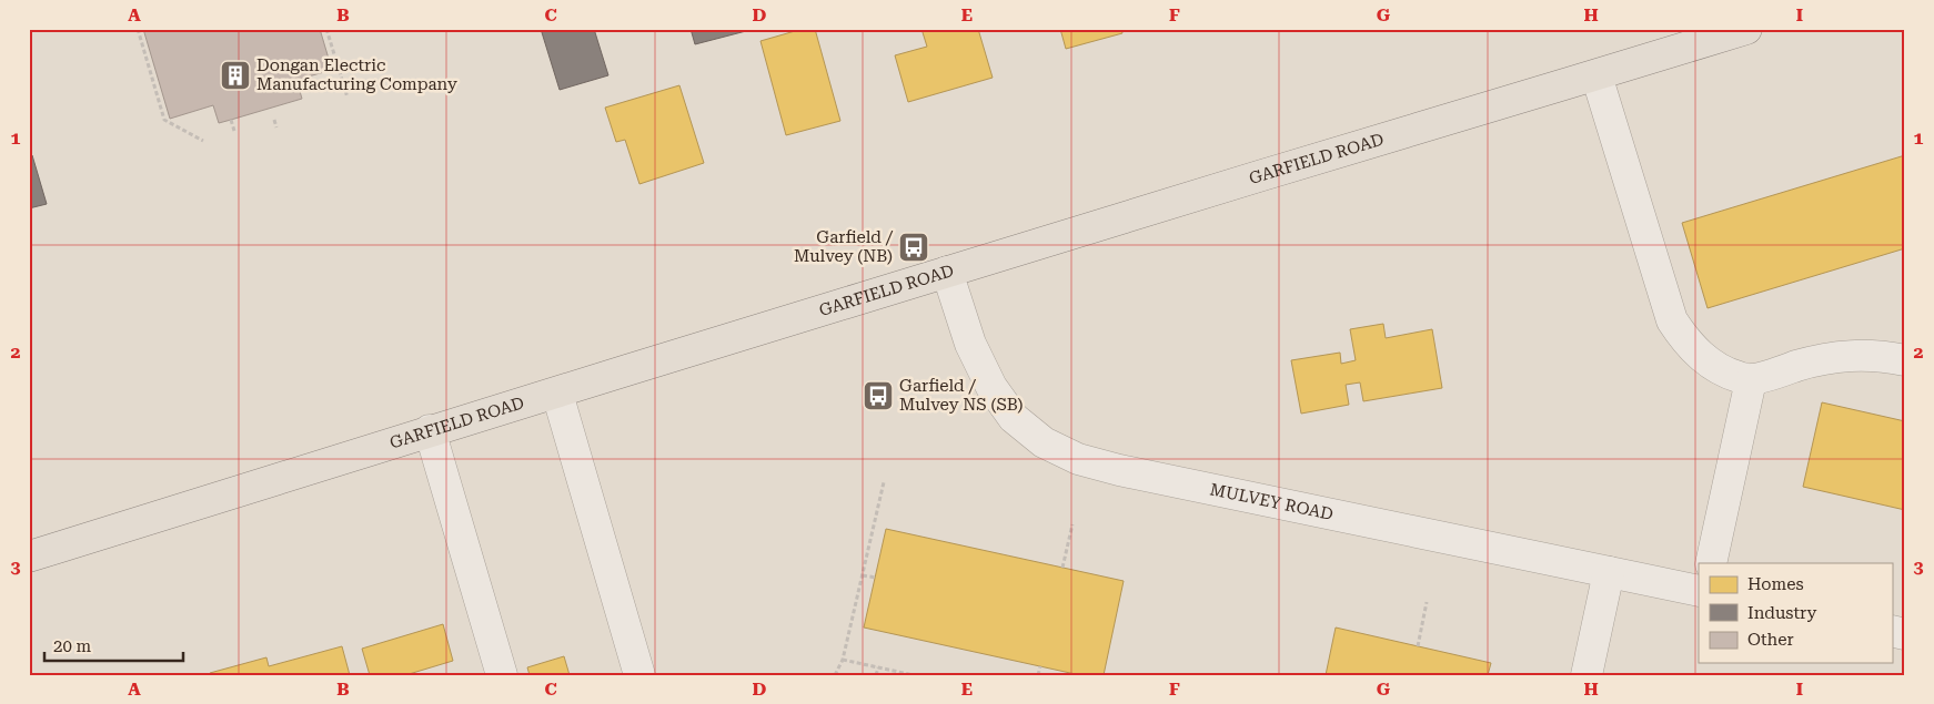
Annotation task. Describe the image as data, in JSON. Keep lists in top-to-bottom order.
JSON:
{
  "streets": {
    "main road": ["GARFIELD ROAD"],
    "street": ["MULVEY ROAD"]
  },
  "crossings": [
    ["GARFIELD ROAD", "MULVEY ROAD"]
  ],
  "places": {
    "building": ["Dongan Electric Manufacturing Company"],
    "bus stop": ["Garfield / Mulvey (NB)", "Garfield / Mulvey NS (SB)"]
  },
  "legend": ["Homes", "Industry", "Other"],
  "scale_bar": "20 m",
  "grid": {
    "columns": [
      "A",
      "B",
      "C",
      "D",
      "E",
      "F",
      "G",
      "H",
      "I"
    ],
    "rows": ["1", "2", "3"]
  }
}
